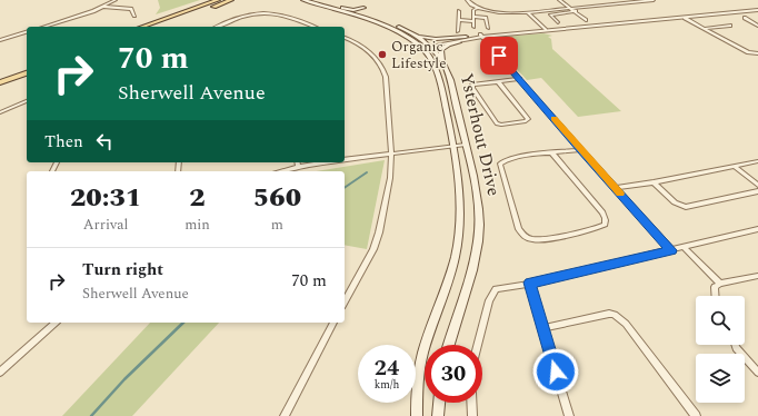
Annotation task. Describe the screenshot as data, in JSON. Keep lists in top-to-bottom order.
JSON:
{
  "streets": {
    "main road": ["Ysterhout Drive"]
  },
  "places": ["Organic Lifestyle"],
  "page": {
    "turn": ["70 m", "Sherwell Avenue"],
    "then": "Then",
    "eta": [
      "20:31",
      "Arrival",
      "2",
      "min",
      "560",
      "m"
    ],
    "list": [
      {
        "name": "Turn right",
        "note": "Sherwell Avenue",
        "value": "70 m"
      }
    ],
    "speed": "24 km/h",
    "limit": "30"
  }
}
